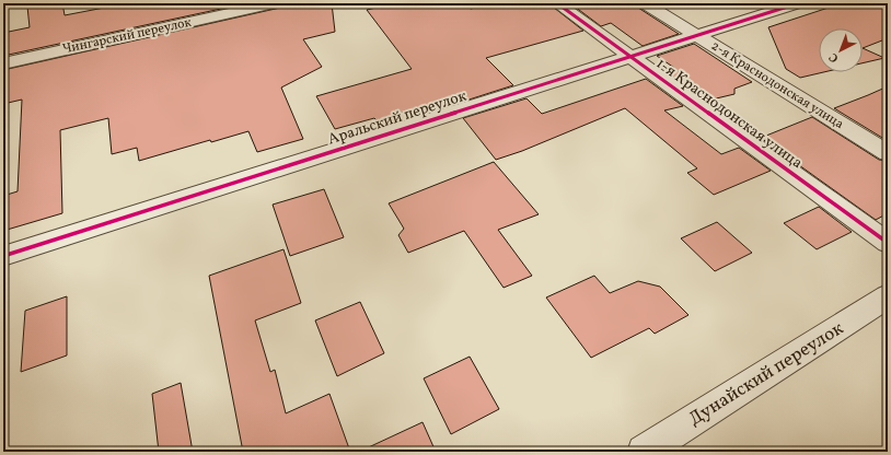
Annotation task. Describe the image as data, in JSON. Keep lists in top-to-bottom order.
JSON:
{
  "streets": {
    "street": [
      "Чингарский переулок",
      "2-я Краснодонская улица",
      "1-я Краснодонская улица",
      "Аральский переулок",
      "Дунайский переулок"
    ]
  },
  "crossings": [
    ["2-я Краснодонская улица", "Аральский переулок"],
    ["1-я Краснодонская улица", "Аральский переулок"]
  ],
  "north": "bottom left"
}
